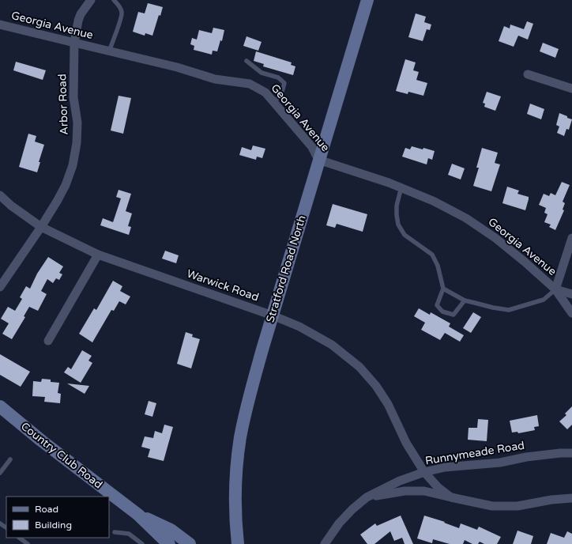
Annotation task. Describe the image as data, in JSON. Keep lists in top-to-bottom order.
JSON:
{
  "streets": {
    "main road": ["Stratford Road North", "Country Club Road"],
    "street": [
      "Georgia Avenue",
      "Arbor Road",
      "Warwick Road",
      "Runnymeade Road"
    ]
  },
  "crossings": [
    ["Georgia Avenue", "Arbor Road"],
    ["Georgia Avenue", "Stratford Road North"],
    ["Arbor Road", "Warwick Road"],
    ["Stratford Road North", "Warwick Road"],
    ["Warwick Road", "Runnymeade Road"]
  ],
  "legend": ["Road", "Building"]
}
